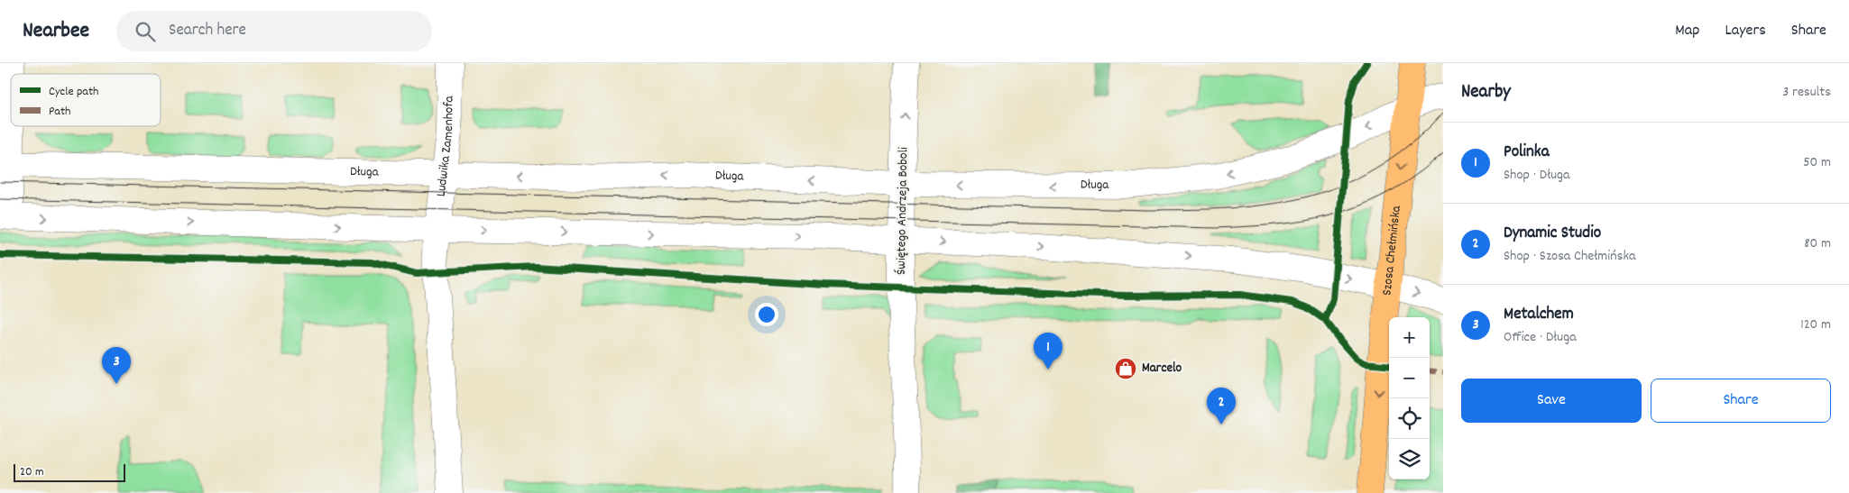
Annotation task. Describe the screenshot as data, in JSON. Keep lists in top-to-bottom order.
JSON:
{
  "streets": {
    "main road": ["Szosa Chełmińska"],
    "street": ["Ludwika Zamenhofa", "Długa", "Świętego Andrzeja Boboli"]
  },
  "crossings": [
    ["Ludwika Zamenhofa", "Długa"],
    ["Długa", "Świętego Andrzeja Boboli"],
    ["Długa", "Szosa Chełmińska"]
  ],
  "one_way": ["Szosa Chełmińska"],
  "places": {
    "shop": ["Marcelo"]
  },
  "legend": ["Cycle path", "Path"],
  "scale_bar": "20 m",
  "page": {
    "header": "Nearbee",
    "search": "Search here",
    "nav": ["Map", "Layers", "Share"],
    "heading": ["Nearby", "3 results"],
    "list": [
      {
        "mark": "1",
        "name": "Polinka",
        "note": "Shop · Długa",
        "value": "50 m"
      },
      {
        "mark": "2",
        "name": "Dynamic Studio",
        "note": "Shop · Szosa Chełmińska",
        "value": "80 m"
      },
      {
        "mark": "3",
        "name": "Metalchem",
        "note": "Office · Długa",
        "value": "120 m"
      }
    ],
    "map_buttons": ["+", "−"],
    "pins": ["1", "3", "2"],
    "buttons": ["Save", "Share"],
    "scale": "20 m"
  }
}
